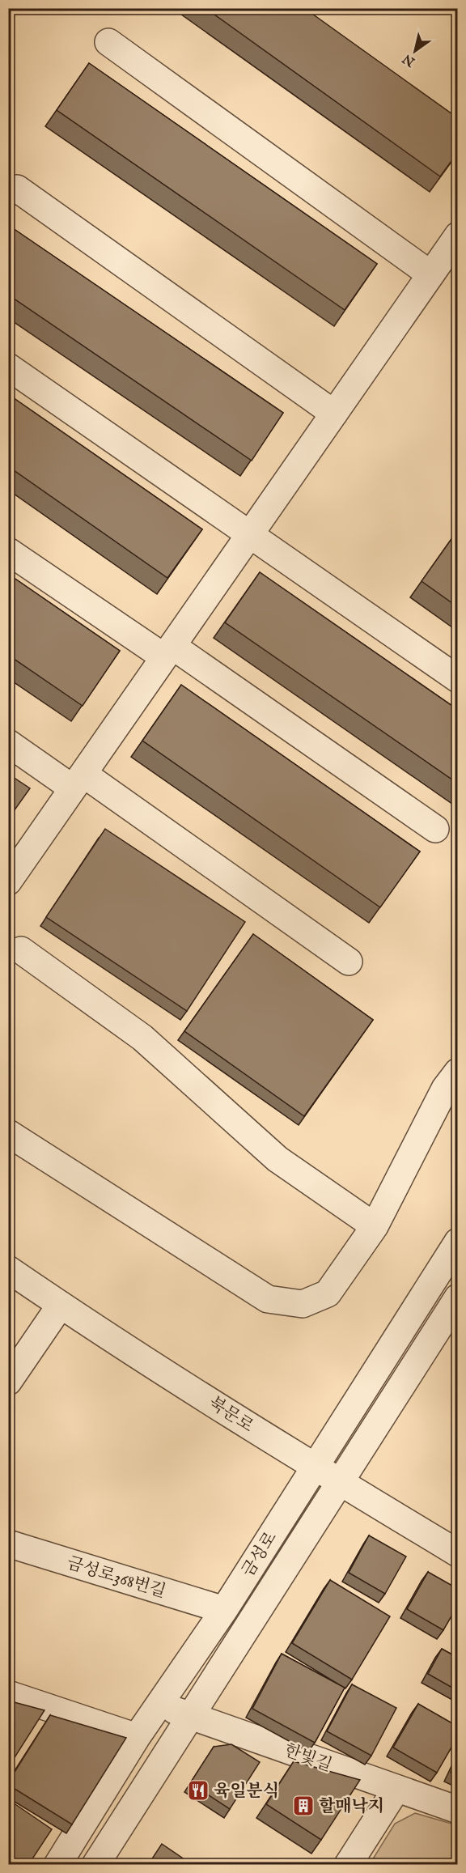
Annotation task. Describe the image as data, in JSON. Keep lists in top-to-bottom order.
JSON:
{
  "streets": {
    "street": [
      "북문로",
      "금성로",
      "금성로368번길",
      "한빛길"
    ]
  },
  "crossings": [
    ["북문로", "금성로"],
    ["금성로", "금성로368번길"],
    ["금성로", "한빛길"]
  ],
  "places": {
    "restaurant": ["육일분식"],
    "building": ["할매낙지"]
  },
  "north": "bottom left"
}
